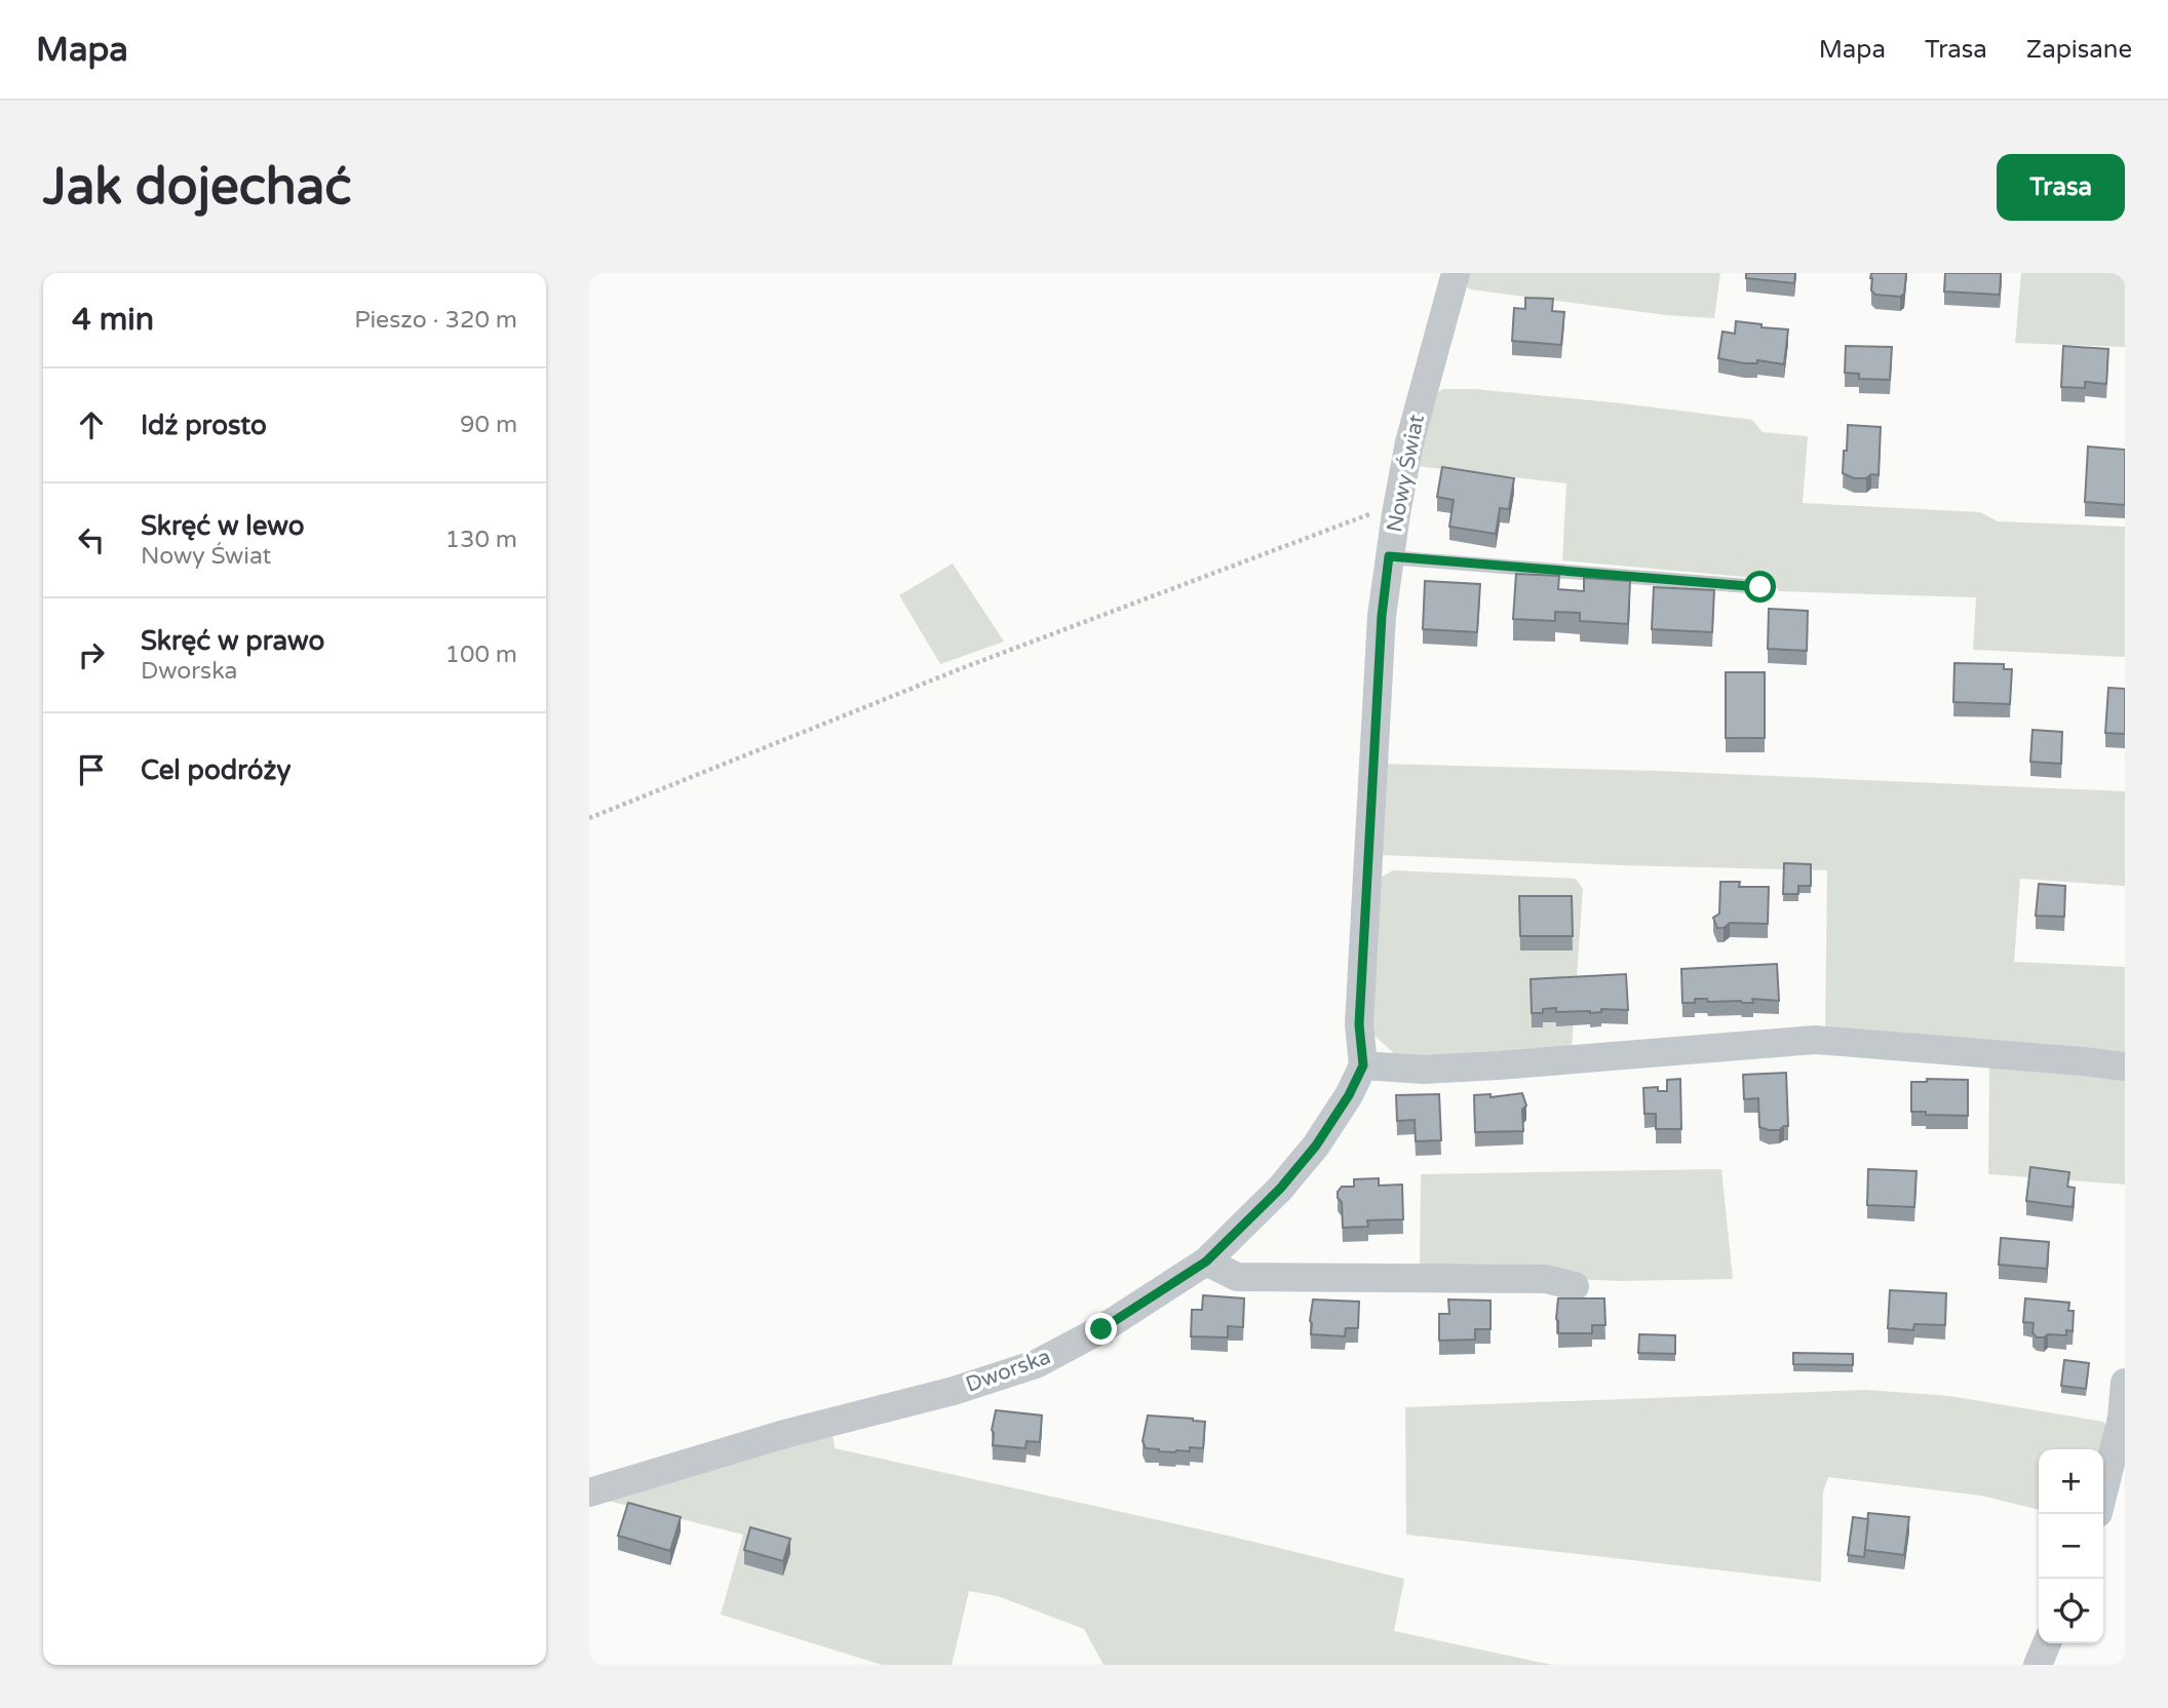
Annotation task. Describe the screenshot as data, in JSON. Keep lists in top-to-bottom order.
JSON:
{
  "streets": {
    "street": ["Nowy Świat", "Dworska"]
  },
  "crossings": [
    ["Nowy Świat", "Dworska"]
  ],
  "page": {
    "header": "Mapa",
    "nav": ["Mapa", "Trasa", "Zapisane"],
    "buttons": "Trasa",
    "title": "Jak dojechać",
    "heading": ["4 min", "Pieszo · 320 m"],
    "list": [
      ["Idź prosto", "90 m"],
      ["Skręć w lewo", "Nowy Świat", "130 m"],
      ["Skręć w prawo", "Dworska", "100 m"],
      "Cel podróży"
    ],
    "map_buttons": ["+", "−"]
  }
}
